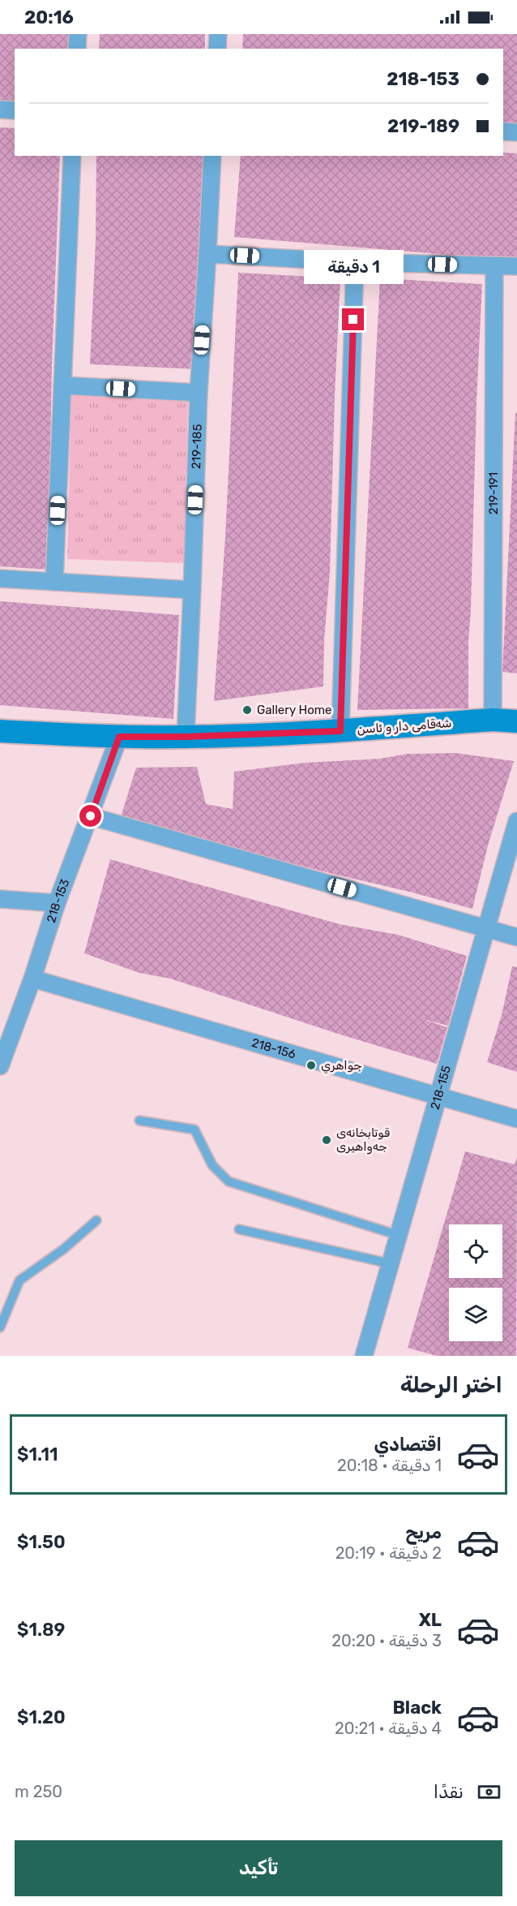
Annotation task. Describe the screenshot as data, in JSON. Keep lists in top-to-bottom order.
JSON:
{
  "streets": {
    "street": [
      "219-185",
      "219-191",
      "شەقامی دار و ئاسن",
      "218-153",
      "218-156",
      "218-155"
    ]
  },
  "crossings": [
    ["219-185", "شەقامی دار و ئاسن"],
    ["219-191", "شەقامی دار و ئاسن"],
    ["شەقامی دار و ئاسن", "218-153"],
    ["218-153", "218-156"],
    ["218-156", "218-155"]
  ],
  "places": ["Gallery Home", "جواهري", "قوتابخانەی جەواهیری"],
  "page": {
    "status": "20:16",
    "banner": ["218-153", "219-189"],
    "bubble": "1 دقيقة",
    "heading": "اختر الرحلة",
    "list": [
      {
        "name": "اقتصادي",
        "note": "1 دقيقة · 20:18",
        "value": "$1.11"
      },
      {
        "name": "مريح",
        "note": "2 دقيقة · 20:19",
        "value": "$1.50"
      },
      {
        "name": "XL",
        "note": "3 دقيقة · 20:20",
        "value": "$1.89"
      },
      {
        "name": "Black",
        "note": "4 دقيقة · 20:21",
        "value": "$1.20"
      }
    ],
    "pay": ["نقدًا", "250 m"],
    "buttons": "تأكيد"
  }
}
